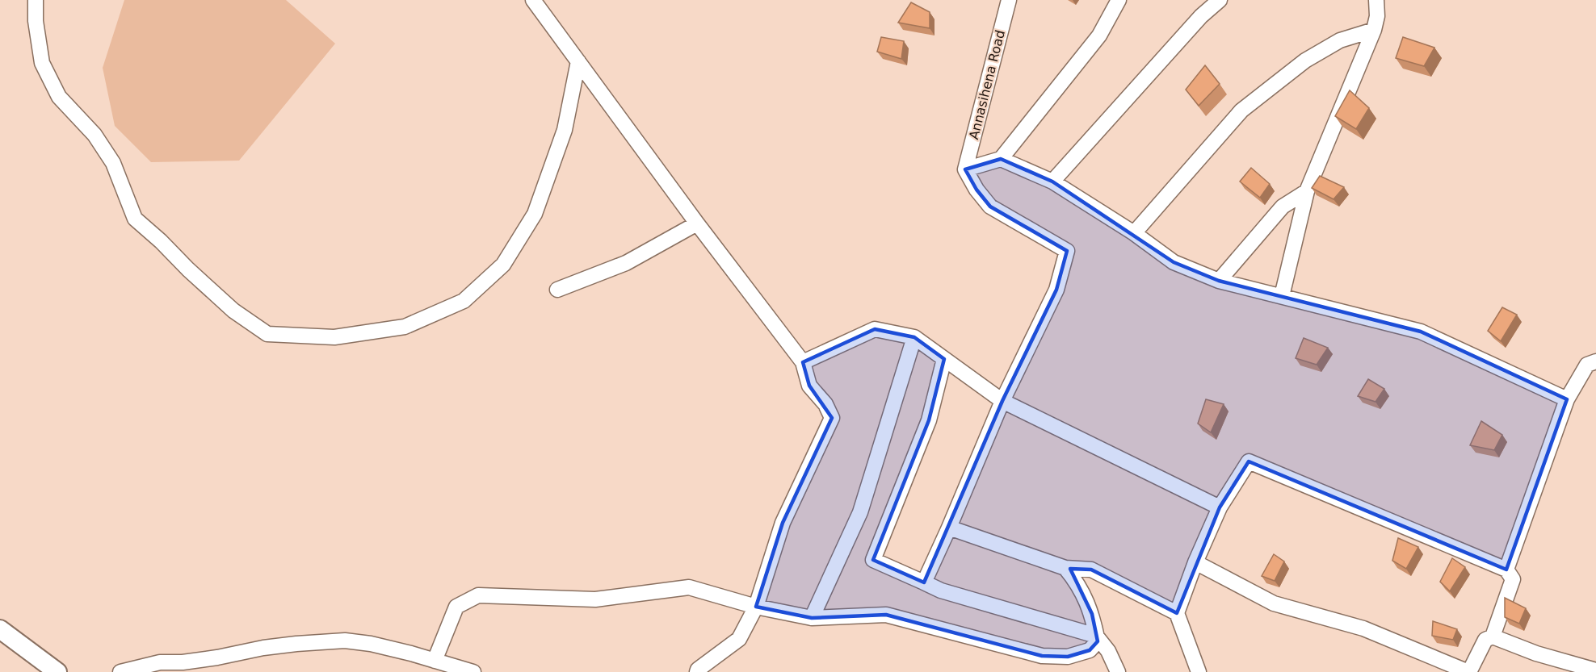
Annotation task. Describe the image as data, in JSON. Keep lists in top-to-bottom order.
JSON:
{
  "streets": {
    "street": ["Annasihena Road"]
  }
}
